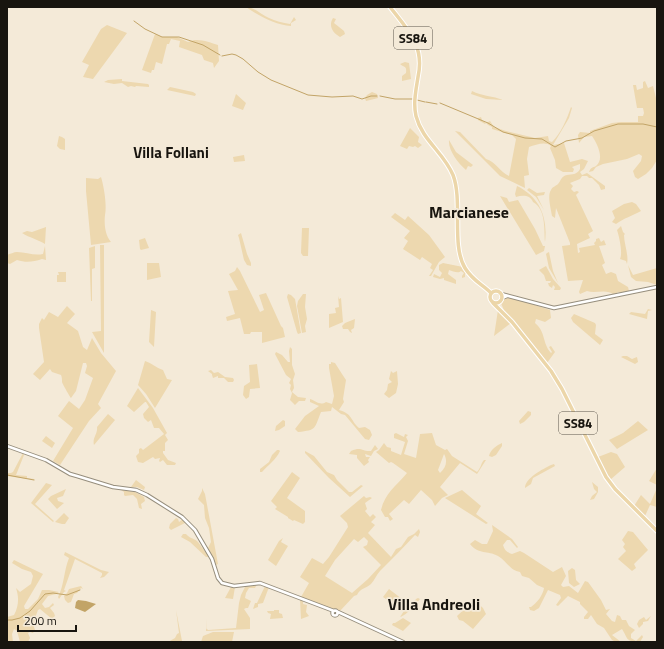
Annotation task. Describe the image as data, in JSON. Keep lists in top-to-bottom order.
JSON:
{
  "streets": {
    "main road": ["SS84"]
  },
  "districts": ["Villa Follani", "Marcianese", "Villa Andreoli"],
  "scale_bar": "200 m"
}
